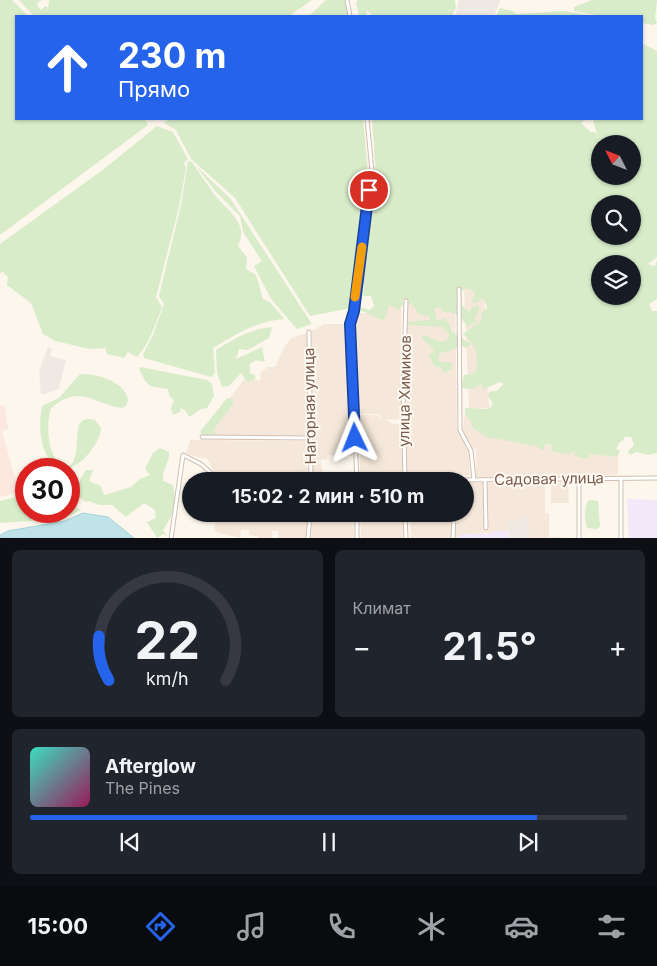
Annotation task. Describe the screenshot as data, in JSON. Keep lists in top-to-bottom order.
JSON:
{
  "streets": {
    "street": ["улица Химиков", "Нагорная улица", "Садовая улица"]
  },
  "north": "top left",
  "page": {
    "turn": ["230 m", "Прямо"],
    "limit": "30",
    "trip": "15:02 · 2 мин · 510 m",
    "tile": "Климат",
    "heat": ["−", "21.5°", "+"],
    "song": ["Afterglow", "The Pines"],
    "tabs": "15:00",
    "gauge": ["22", "km/h"]
  }
}
